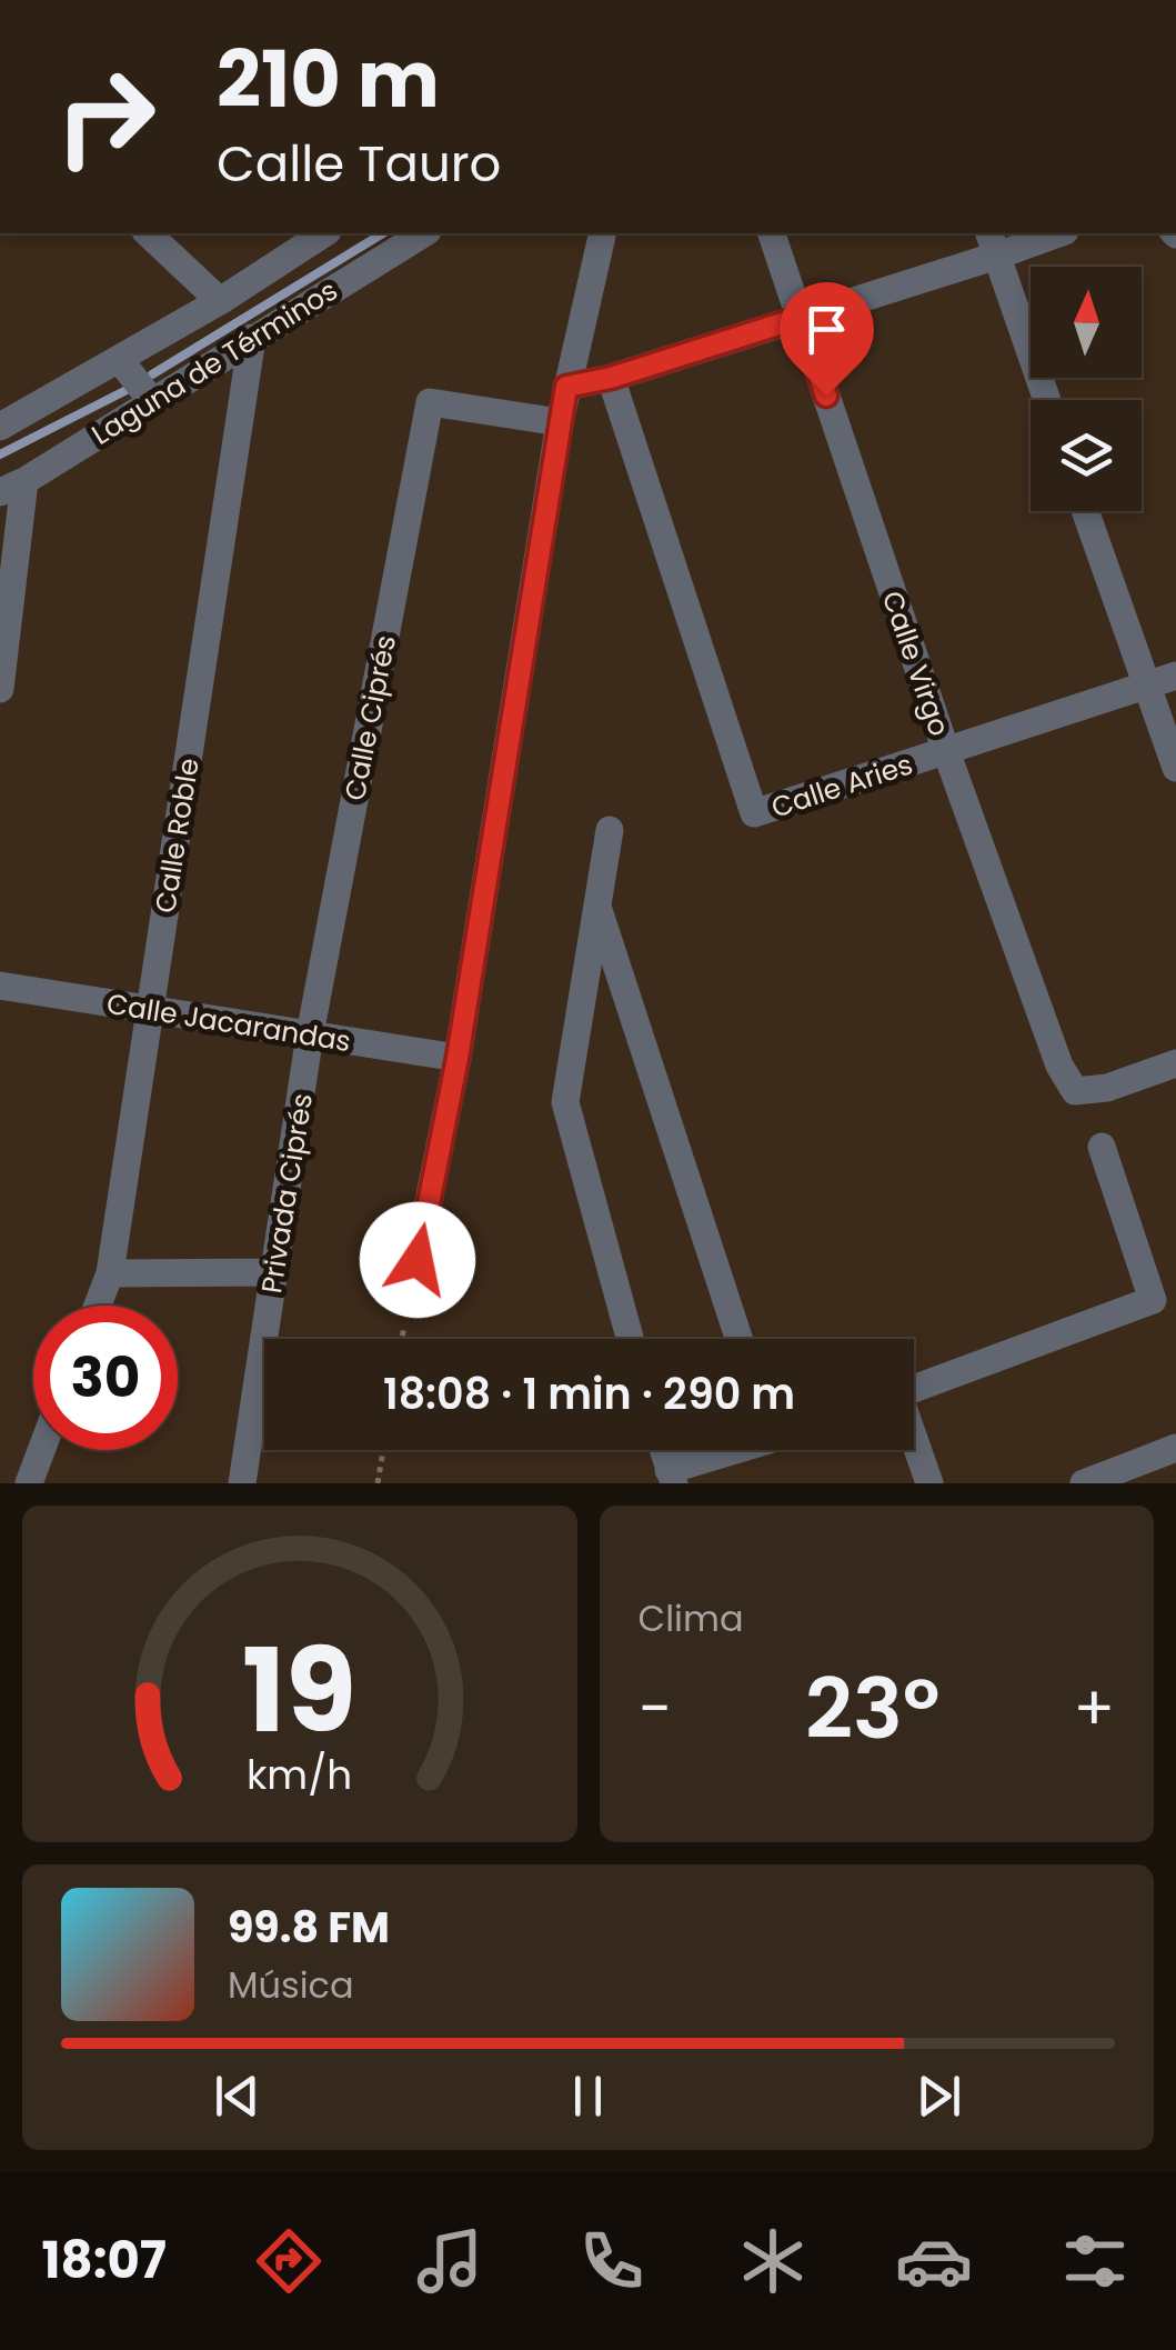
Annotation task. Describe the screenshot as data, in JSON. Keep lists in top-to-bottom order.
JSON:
{
  "streets": {
    "street": [
      "Laguna de Términos",
      "Calle Virgo",
      "Calle Ciprés",
      "Calle Aries",
      "Calle Roble",
      "Calle Jacarandas",
      "Privada Ciprés"
    ]
  },
  "crossings": [
    ["Laguna de Términos", "Calle Roble"],
    ["Calle Virgo", "Calle Aries"],
    ["Calle Ciprés", "Calle Jacarandas"],
    ["Calle Ciprés", "Privada Ciprés"],
    ["Calle Roble", "Calle Jacarandas"],
    ["Calle Jacarandas", "Privada Ciprés"]
  ],
  "north": "top",
  "page": {
    "turn": ["210 m", "Calle Tauro"],
    "limit": "30",
    "trip": "18:08 · 1 min · 290 m",
    "tile": "Clima",
    "heat": ["−", "23°", "+"],
    "song": ["99.8 FM", "Música"],
    "tabs": "18:07",
    "gauge": ["19", "km/h"]
  }
}
